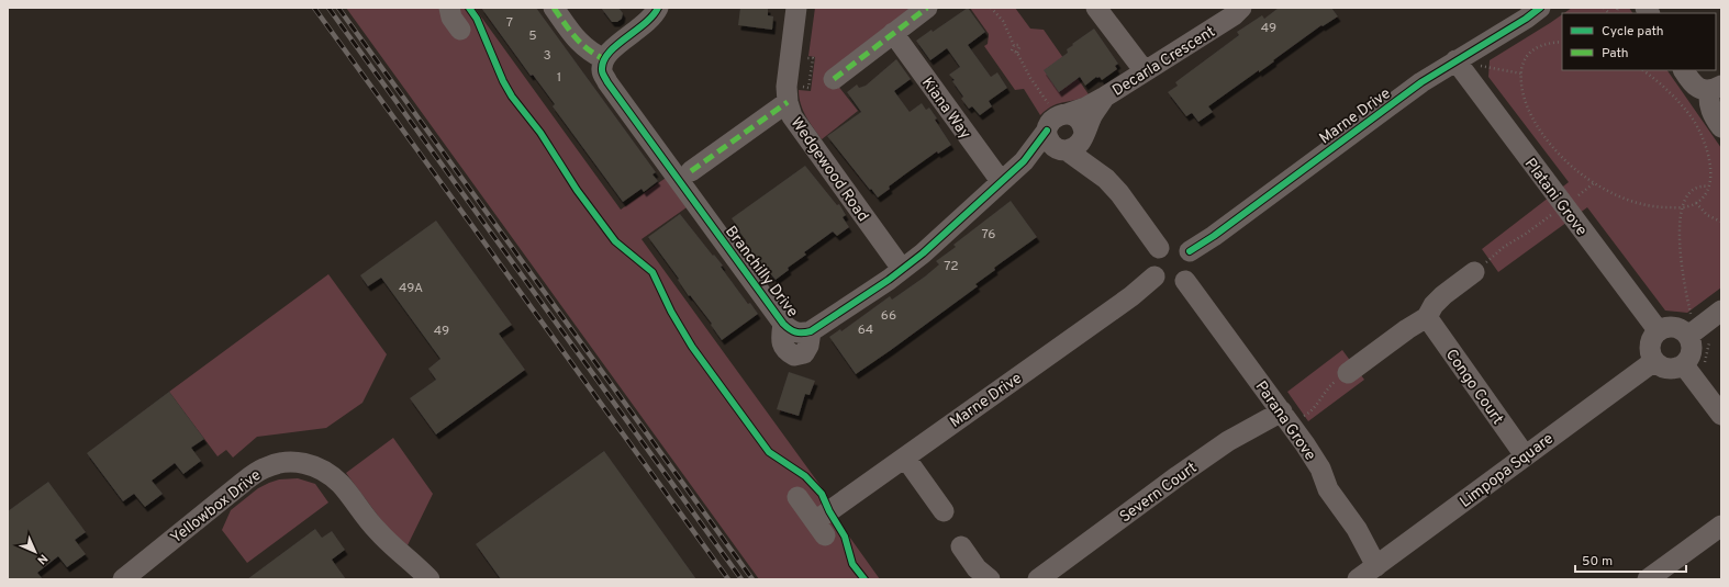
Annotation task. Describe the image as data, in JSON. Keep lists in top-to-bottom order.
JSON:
{
  "streets": {
    "street": [
      "Decarla Crescent",
      "Kiana Way",
      "Marne Drive",
      "Wedgewood Road",
      "Platani Grove",
      "Branchilly Drive",
      "Congo Court",
      "Parana Grove",
      "Limpopa Square",
      "Severn Court",
      "Yellowbox Drive"
    ]
  },
  "crossings": [
    ["Decarla Crescent", "Branchilly Drive"],
    ["Kiana Way", "Branchilly Drive"],
    ["Marne Drive", "Platani Grove"],
    ["Marne Drive", "Parana Grove"],
    ["Wedgewood Road", "Branchilly Drive"],
    ["Platani Grove", "Limpopa Square"],
    ["Congo Court", "Limpopa Square"],
    ["Parana Grove", "Limpopa Square"],
    ["Parana Grove", "Severn Court"]
  ],
  "house_numbers": [
    "7",
    "49",
    "5",
    "3",
    "1",
    "76",
    "72",
    "49A",
    "66",
    "64",
    "49"
  ],
  "legend": ["Cycle path", "Path"],
  "scale_bar": "50 m",
  "north": "bottom right"
}
